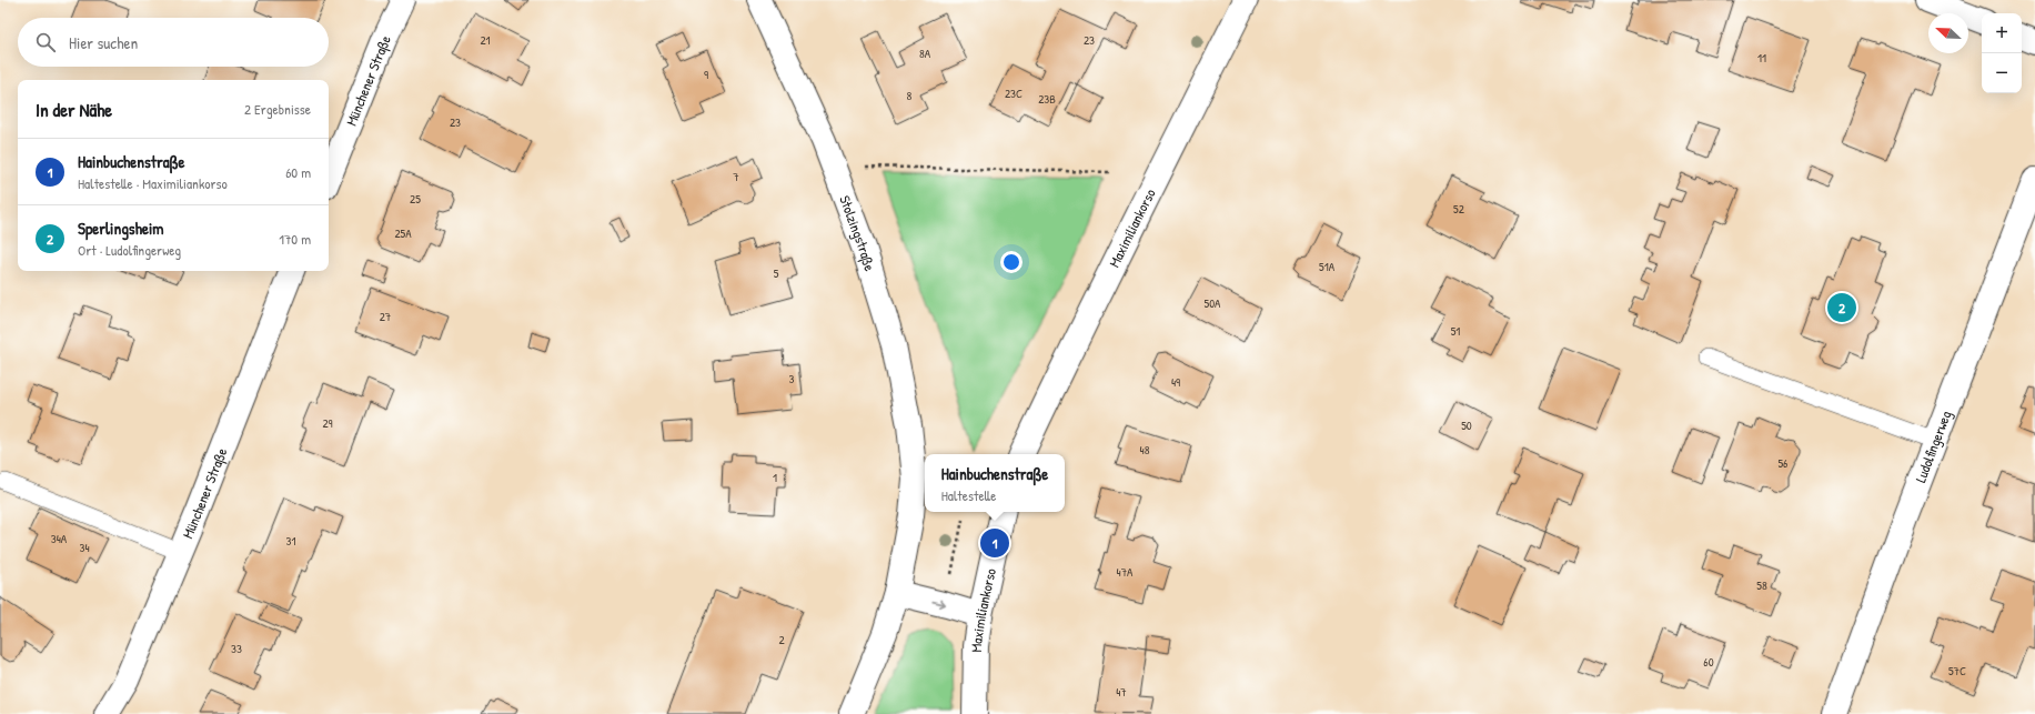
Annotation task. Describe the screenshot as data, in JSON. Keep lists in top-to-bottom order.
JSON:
{
  "streets": {
    "street": [
      "Münchener Straße",
      "Maximiliankorso",
      "Stolzingstraße",
      "Ludolfingerweg"
    ]
  },
  "house_numbers": [
    "21",
    "23",
    "8A",
    "11",
    "9",
    "23C",
    "8",
    "23B",
    "23",
    "7",
    "25",
    "52",
    "25A",
    "51A",
    "5",
    "50A",
    "27",
    "51",
    "3",
    "49",
    "29",
    "50",
    "48",
    "56",
    "1",
    "34A",
    "31",
    "34",
    "47A",
    "58",
    "2",
    "33",
    "60",
    "57C",
    "47"
  ],
  "north": "top left",
  "page": {
    "map_buttons": ["+", "−"],
    "search": "Hier suchen",
    "heading": ["In der Nähe", "2 Ergebnisse"],
    "list": [
      {
        "mark": "1",
        "name": "Hainbuchenstraße",
        "note": "Haltestelle · Maximiliankorso",
        "value": "60 m"
      },
      {
        "mark": "2",
        "name": "Sperlingsheim",
        "note": "Ort · Ludolfingerweg",
        "value": "170 m"
      }
    ],
    "pins": ["2", "1"],
    "popup": ["Hainbuchenstraße", "Haltestelle"]
  }
}
